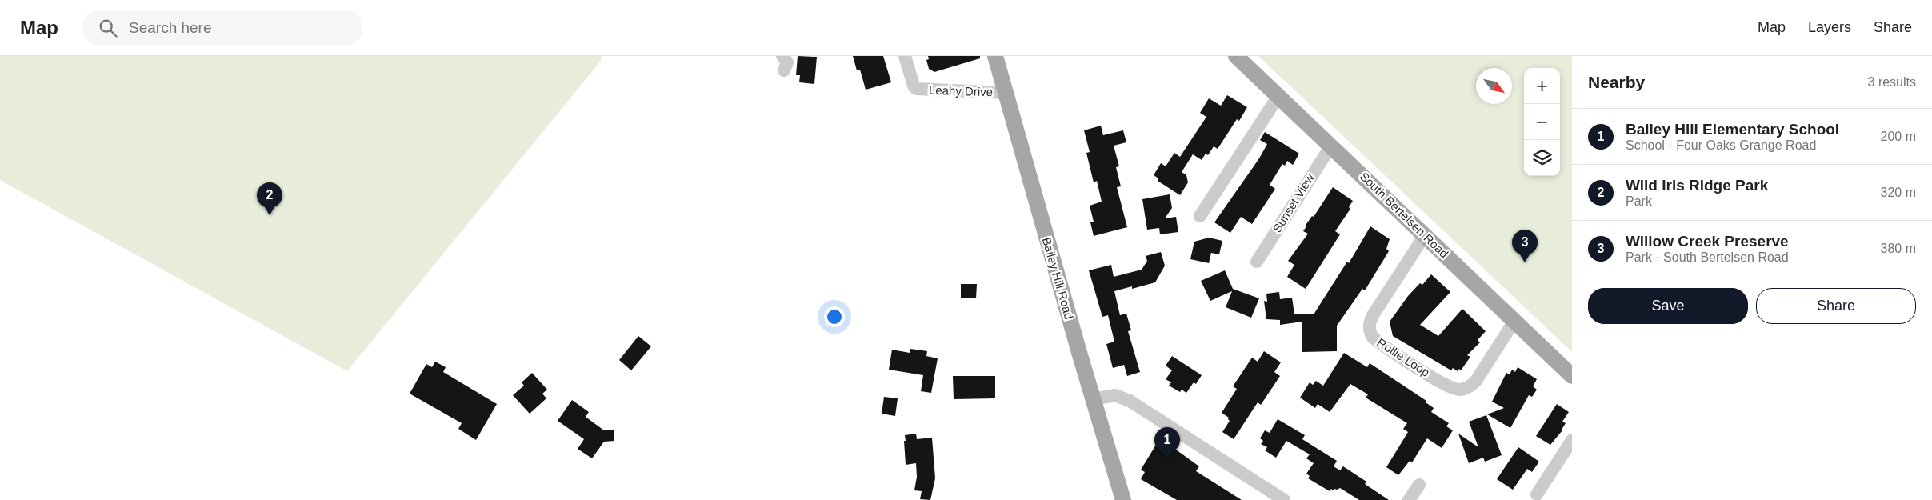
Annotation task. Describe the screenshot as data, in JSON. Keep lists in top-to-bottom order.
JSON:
{
  "streets": {
    "main road": ["South Bertelsen Road", "Bailey Hill Road"],
    "street": ["Leahy Drive", "Sunset View", "Rollie Loop"]
  },
  "crossings": [
    ["Leahy Drive", "Bailey Hill Road"],
    ["Sunset View", "South Bertelsen Road"],
    ["South Bertelsen Road", "Rollie Loop"]
  ],
  "north": "bottom right",
  "page": {
    "header": "Map",
    "search": "Search here",
    "nav": ["Map", "Layers", "Share"],
    "heading": ["Nearby", "3 results"],
    "map_buttons": ["+", "−"],
    "list": [
      {
        "mark": "1",
        "name": "Bailey Hill Elementary School",
        "note": "School · Four Oaks Grange Road",
        "value": "200 m"
      },
      {
        "mark": "2",
        "name": "Wild Iris Ridge Park",
        "note": "Park",
        "value": "320 m"
      },
      {
        "mark": "3",
        "name": "Willow Creek Preserve",
        "note": "Park · South Bertelsen Road",
        "value": "380 m"
      }
    ],
    "pins": ["2", "3", "1"],
    "buttons": ["Save", "Share"]
  }
}
